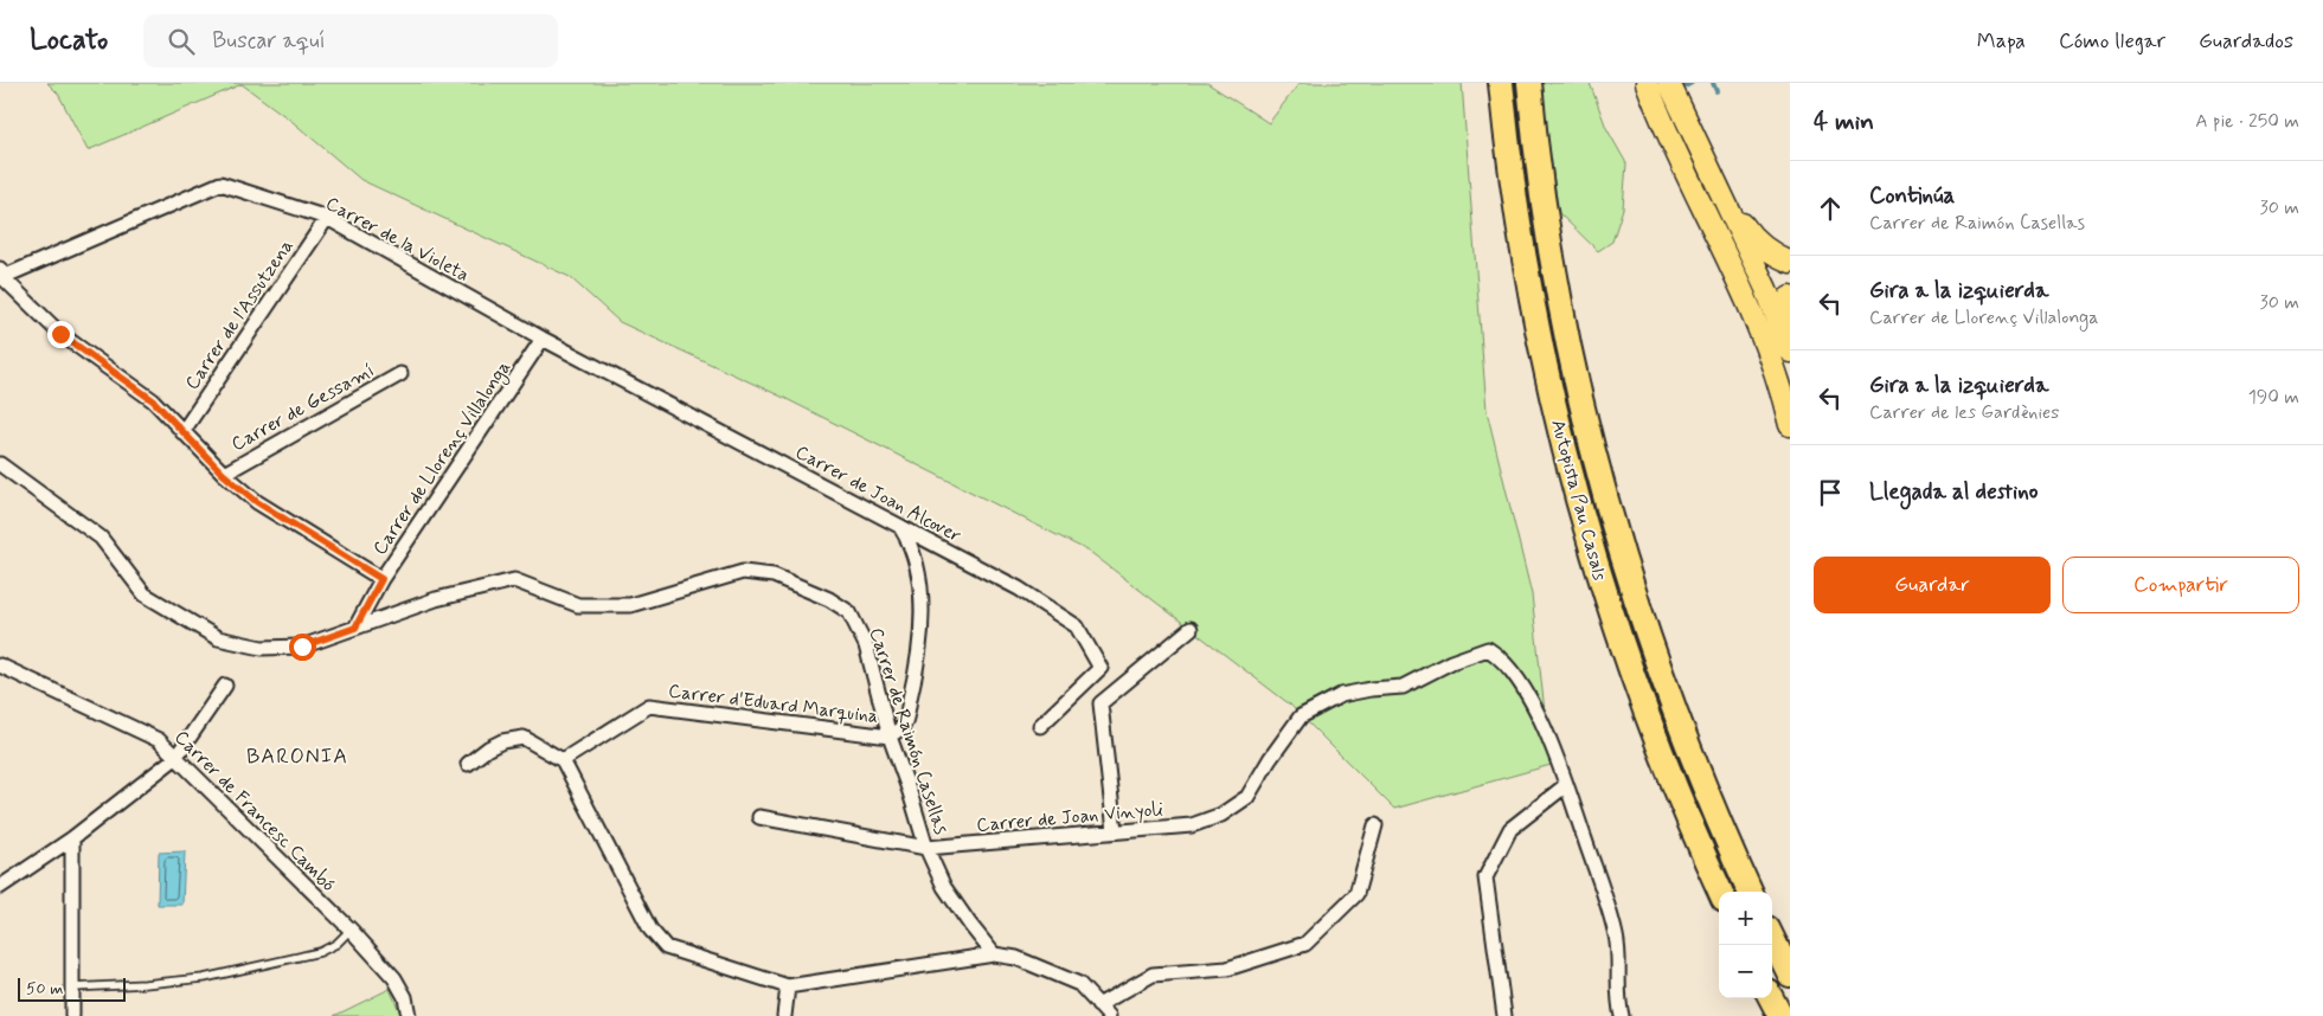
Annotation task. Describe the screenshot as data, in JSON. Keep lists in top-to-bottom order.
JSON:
{
  "streets": {
    "highway": ["Autopista Pau Casals"],
    "street": [
      "Carrer de la Violeta",
      "Carrer de l'Assutzena",
      "Carrer de Gessamí",
      "Carrer de Llorenç Villalonga",
      "Carrer de Joan Alcover",
      "Carrer d'Eduard Marquina",
      "Carrer de Raimón Casellas",
      "Carrer de Francesc Cambó",
      "Carrer de Joan Vinyoli"
    ]
  },
  "crossings": [
    ["Carrer de la Violeta", "Carrer de l'Assutzena"],
    ["Carrer de la Violeta", "Carrer de Llorenç Villalonga"],
    ["Carrer de la Violeta", "Carrer de Joan Alcover"],
    ["Carrer de Llorenç Villalonga", "Carrer de Joan Alcover"],
    ["Carrer de Llorenç Villalonga", "Carrer de Raimón Casellas"],
    ["Carrer d'Eduard Marquina", "Carrer de Raimón Casellas"],
    ["Carrer de Raimón Casellas", "Carrer de Joan Vinyoli"]
  ],
  "districts": ["BARONIA"],
  "scale_bar": "50 m",
  "page": {
    "header": "Locato",
    "search": "Buscar aquí",
    "nav": ["Mapa", "Cómo llegar", "Guardados"],
    "heading": ["4 min", "A pie · 250 m"],
    "list": [
      ["Continúa", "Carrer de Raimón Casellas", "30 m"],
      ["Gira a la izquierda", "Carrer de Llorenç Villalonga", "30 m"],
      ["Gira a la izquierda", "Carrer de les Gardènies", "190 m"],
      "Llegada al destino"
    ],
    "buttons": ["Guardar", "Compartir"],
    "map_buttons": ["+", "−"],
    "scale": "50 m"
  }
}
